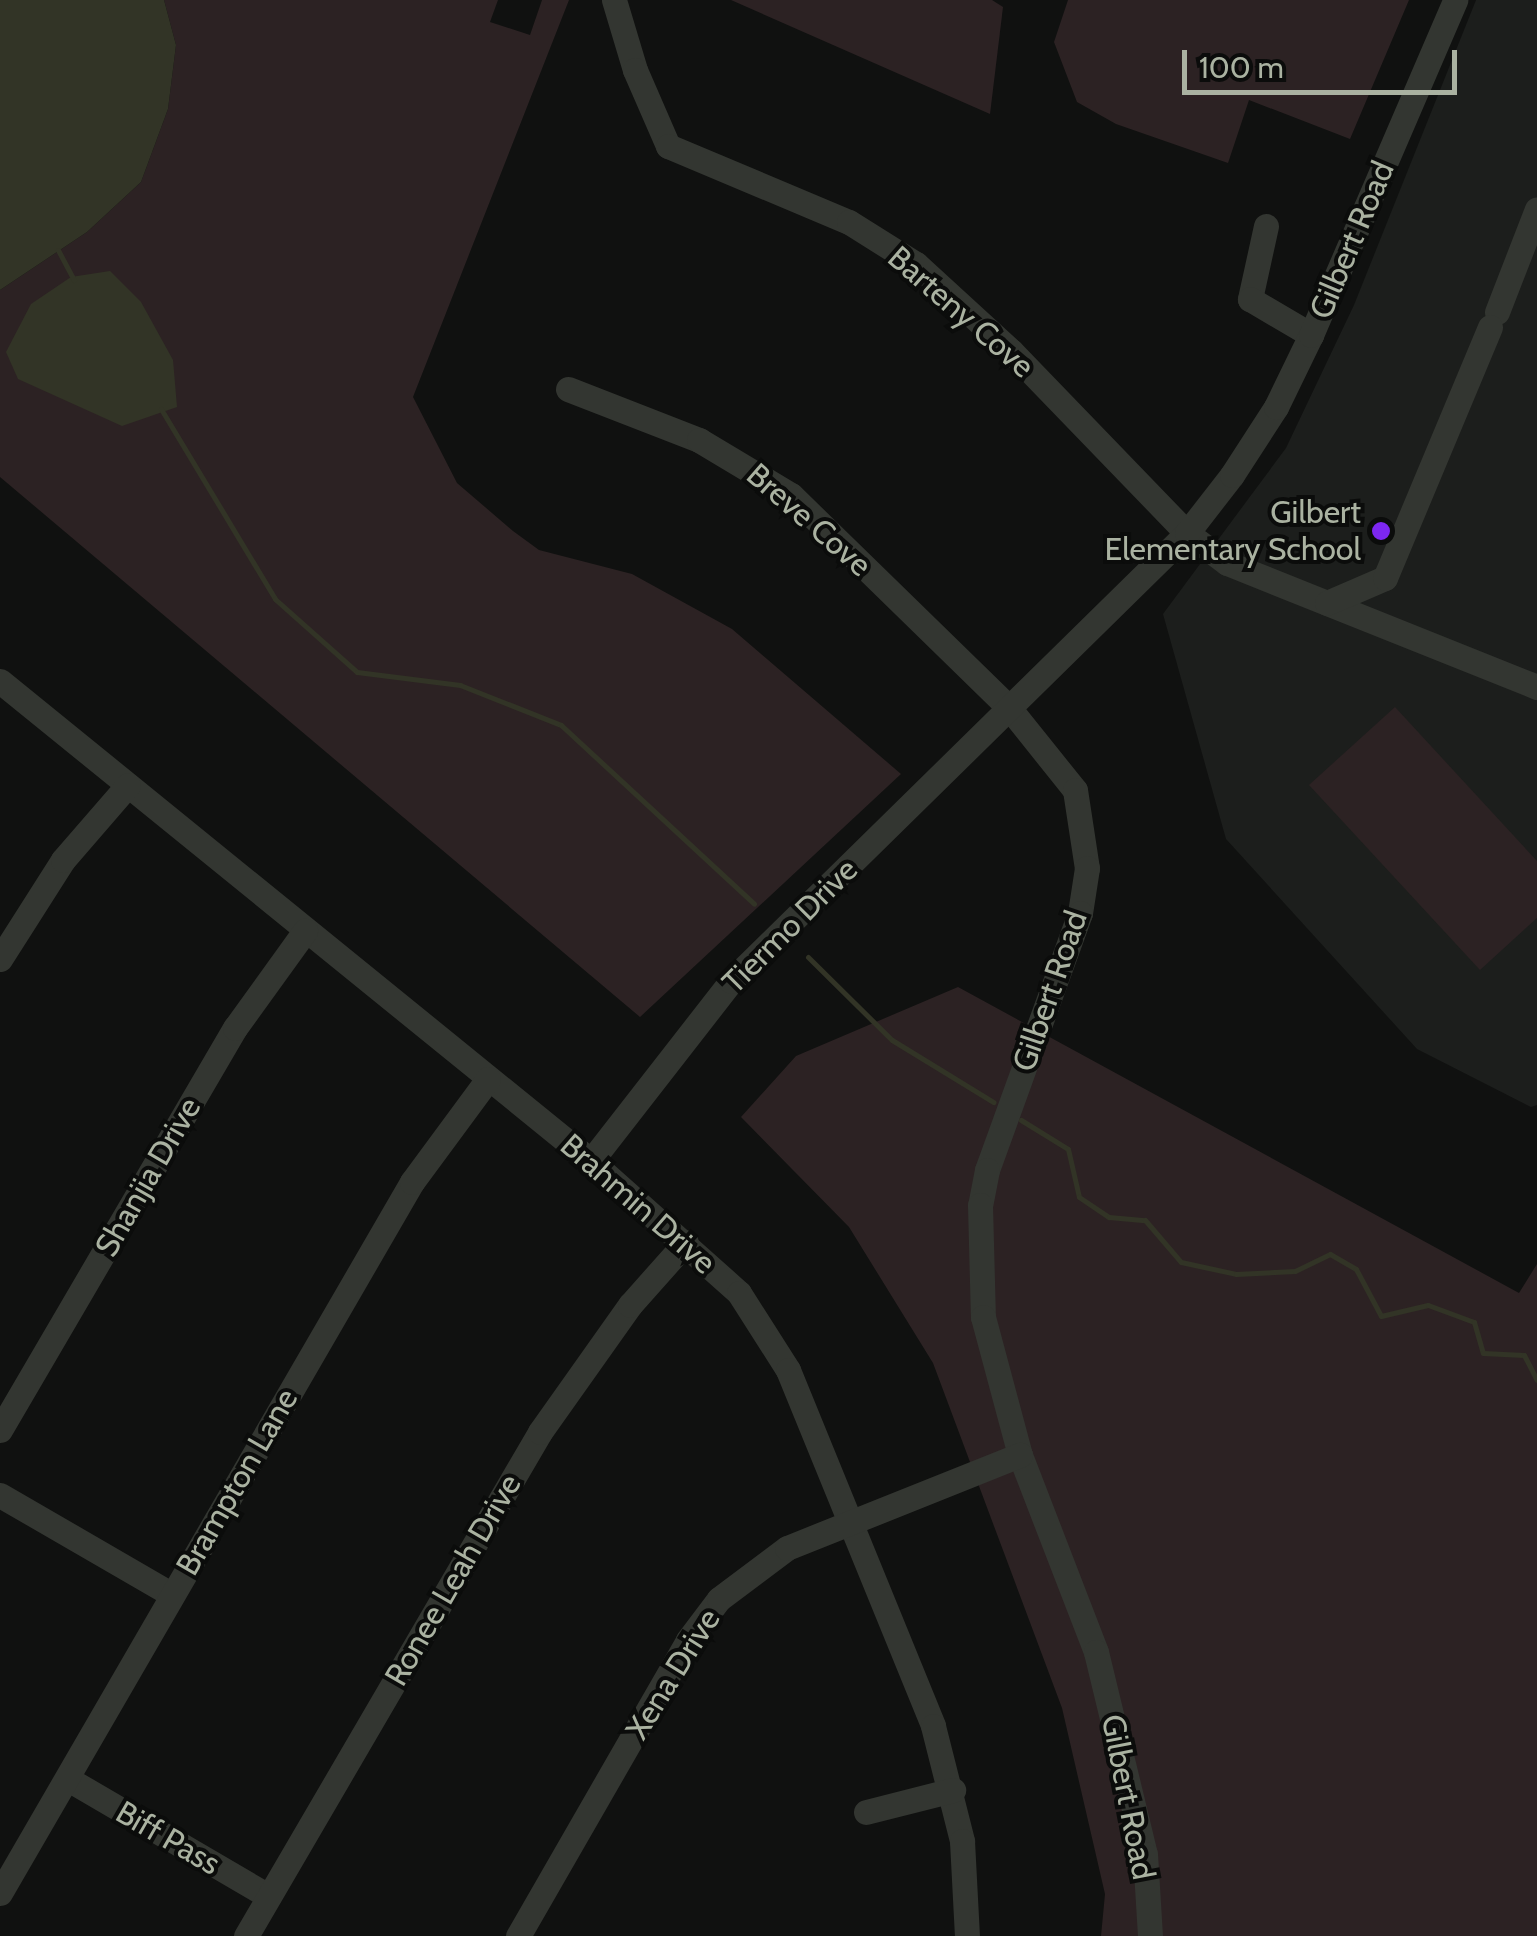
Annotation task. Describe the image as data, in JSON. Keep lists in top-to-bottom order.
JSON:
{
  "streets": {
    "street": [
      "Gilbert Road",
      "Barteny Cove",
      "Breve Cove",
      "Tiermo Drive",
      "Shanjia Drive",
      "Brahmin Drive",
      "Brampton Lane",
      "Ronee Leah Drive",
      "Xena Drive",
      "Biff Pass"
    ]
  },
  "crossings": [
    ["Gilbert Road", "Barteny Cove"],
    ["Gilbert Road", "Breve Cove"],
    ["Gilbert Road", "Tiermo Drive"],
    ["Gilbert Road", "Xena Drive"],
    ["Breve Cove", "Tiermo Drive"],
    ["Tiermo Drive", "Brahmin Drive"],
    ["Shanjia Drive", "Brahmin Drive"],
    ["Brahmin Drive", "Brampton Lane"],
    ["Brahmin Drive", "Ronee Leah Drive"],
    ["Brahmin Drive", "Xena Drive"],
    ["Brampton Lane", "Biff Pass"],
    ["Ronee Leah Drive", "Biff Pass"]
  ],
  "places": ["Gilbert Elementary School"],
  "scale_bar": "100 m"
}
